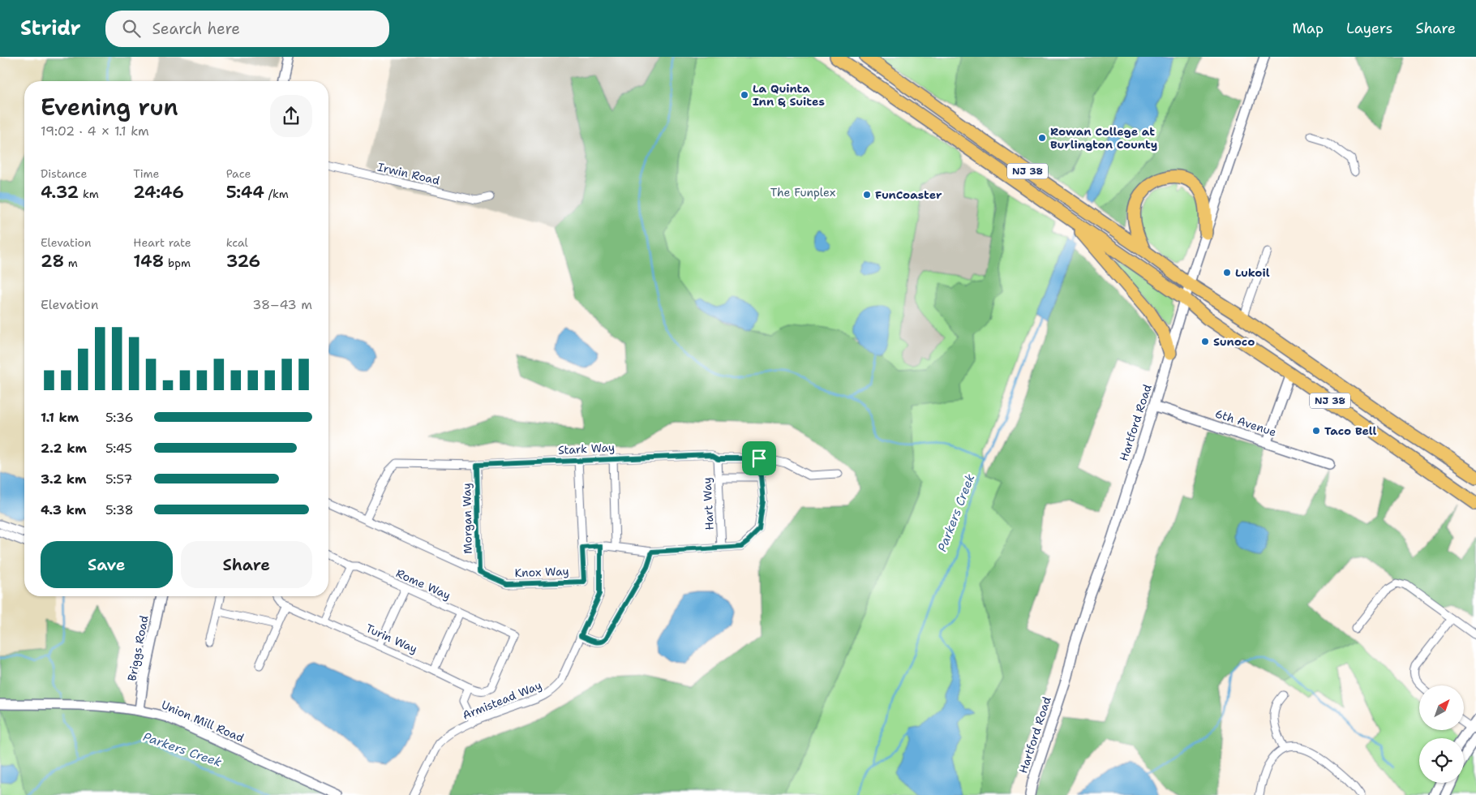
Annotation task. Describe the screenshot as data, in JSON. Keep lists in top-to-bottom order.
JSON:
{
  "streets": {
    "highway": ["NJ 38"],
    "street": [
      "Irwin Road",
      "Hartford Road",
      "6th Avenue",
      "Stark Way",
      "Hart Way",
      "Morgan Way",
      "Knox Way",
      "Rome Way",
      "Turin Way",
      "Briggs Road",
      "Armistead Way",
      "Union Mill Road"
    ]
  },
  "crossings": [
    ["NJ 38", "Hartford Road"],
    ["Hartford Road", "6th Avenue"],
    ["Stark Way", "Hart Way"],
    ["Stark Way", "Morgan Way"],
    ["Stark Way", "Knox Way"],
    ["Morgan Way", "Knox Way"],
    ["Rome Way", "Turin Way"],
    ["Briggs Road", "Union Mill Road"]
  ],
  "water": ["Parkers Creek"],
  "parks": ["The Funplex"],
  "places": [
    "La Quinta Inn & Suites",
    "Rowan College at Burlington County",
    "FunCoaster",
    "Lukoil",
    "Sunoco",
    "Taco Bell"
  ],
  "north": "top right",
  "page": {
    "header": "Stridr",
    "search": "Search here",
    "nav": ["Map", "Layers", "Share"],
    "heading": ["Evening run", "19:02 · 4 × 1.1 km"],
    "stats": [
      ["Distance", "4.32 km"],
      ["Time", "24:46"],
      ["Pace", "5:44 /km"],
      ["Elevation", "28 m"],
      ["Heart rate", "148 bpm"],
      ["kcal", "326"]
    ],
    "chart": ["Elevation", "38–43 m"],
    "list": [
      {
        "name": "1.1 km",
        "note": "5:36"
      },
      {
        "name": "2.2 km",
        "note": "5:45"
      },
      {
        "name": "3.2 km",
        "note": "5:57"
      },
      {
        "name": "4.3 km",
        "note": "5:38"
      }
    ],
    "buttons": ["Save", "Share"]
  }
}
